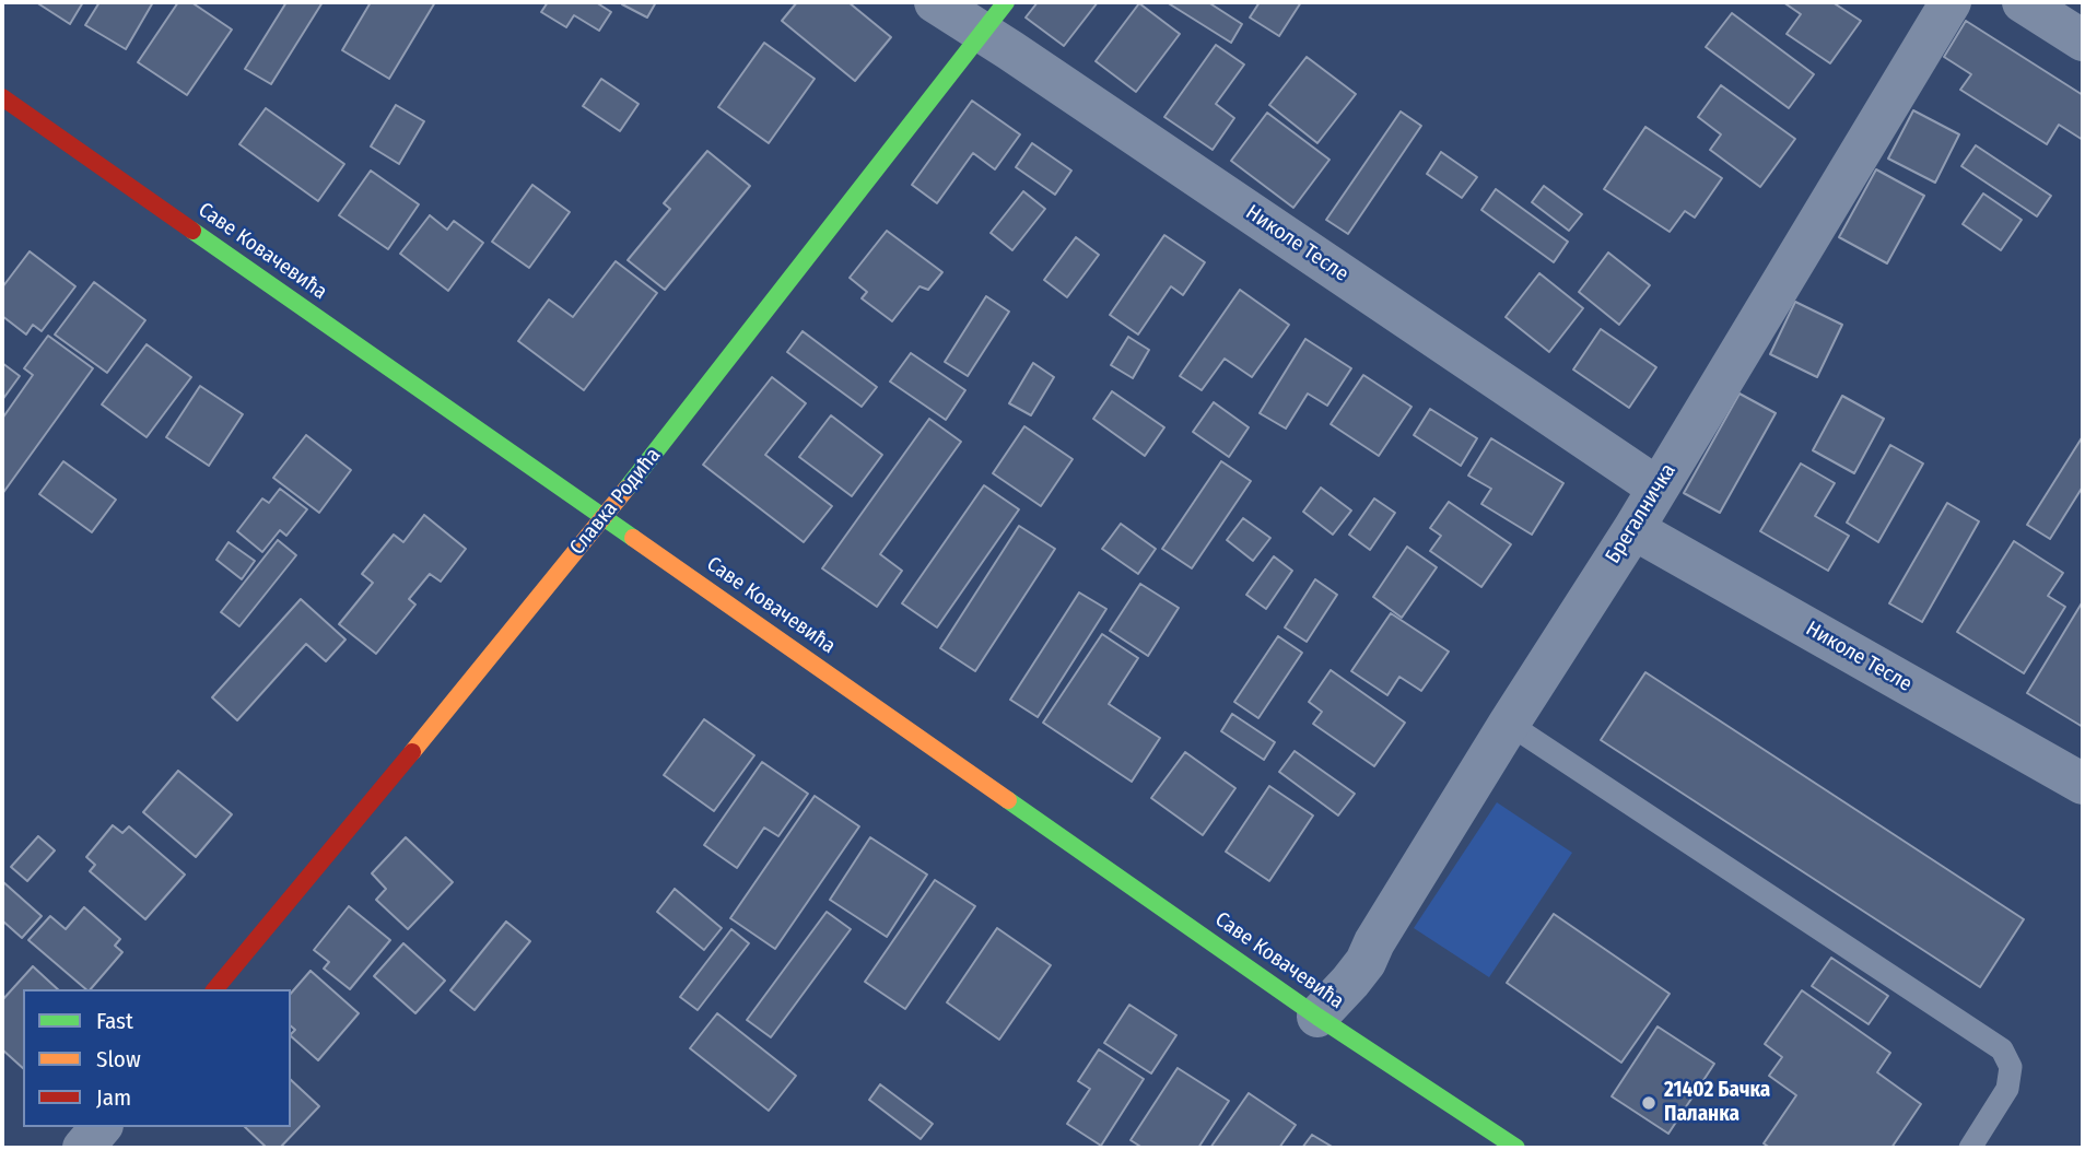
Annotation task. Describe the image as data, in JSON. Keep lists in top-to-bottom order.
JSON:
{
  "streets": {
    "street": [
      "Николе Тесле",
      "Саве Ковачевића",
      "Славка Родића",
      "Брегалничка"
    ]
  },
  "crossings": [
    ["Николе Тесле", "Славка Родића"],
    ["Николе Тесле", "Брегалничка"],
    ["Саве Ковачевића", "Славка Родића"],
    ["Саве Ковачевића", "Брегалничка"]
  ],
  "places": ["21402 Бачка Паланка"],
  "legend": ["Fast", "Slow", "Jam"]
}
